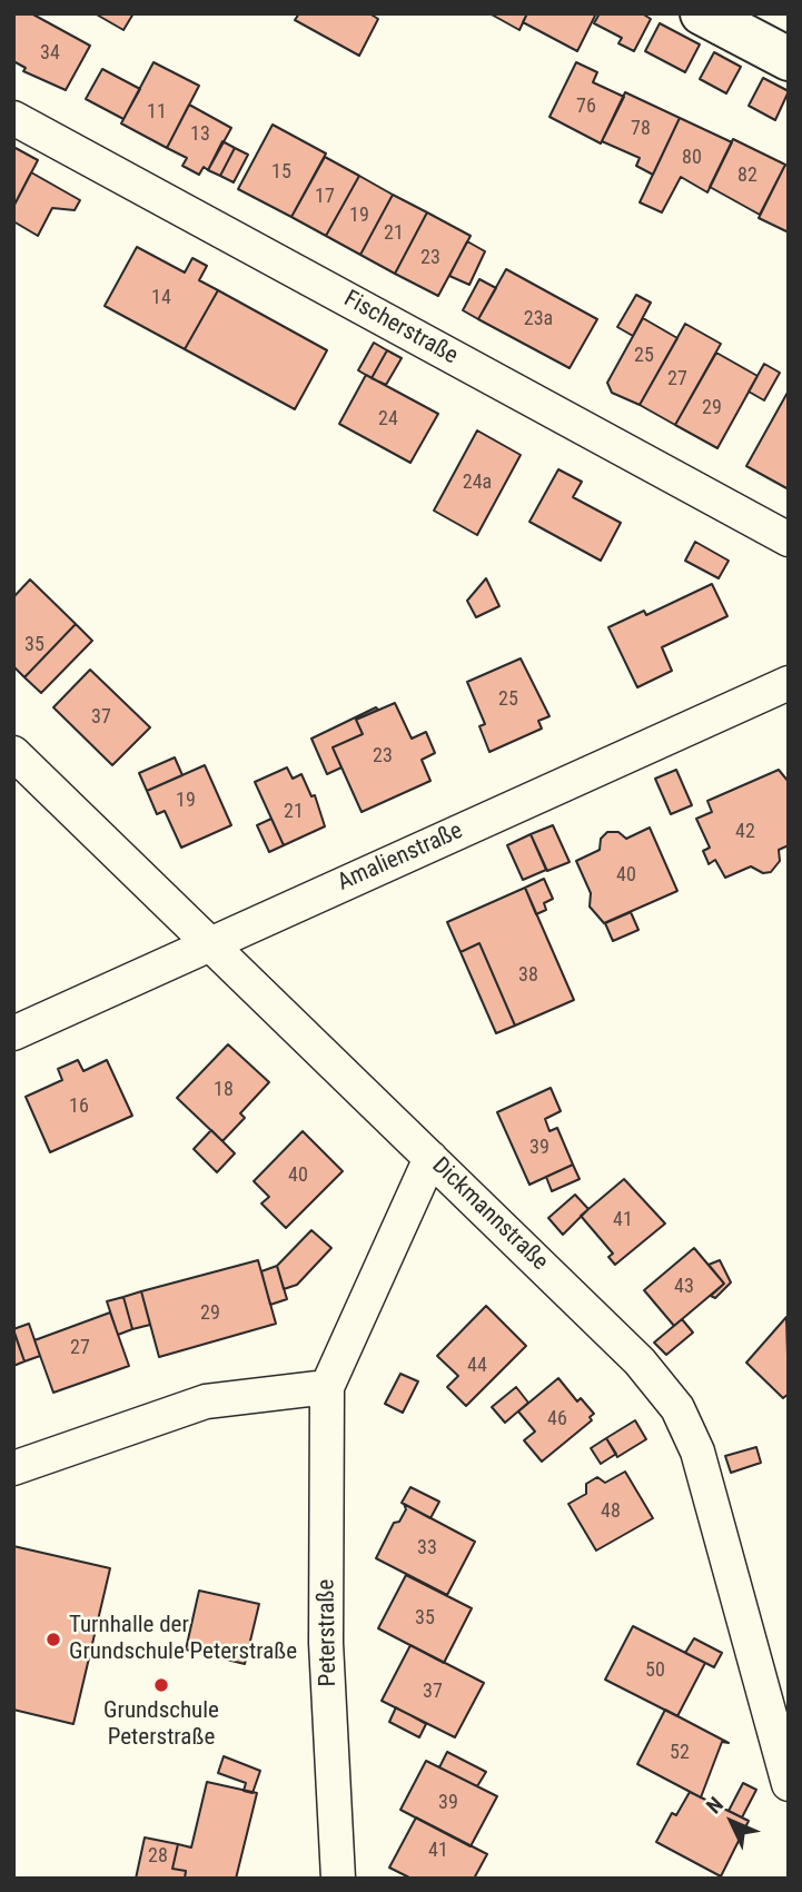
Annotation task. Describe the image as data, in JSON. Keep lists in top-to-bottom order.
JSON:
{
  "streets": {
    "street": [
      "Fischerstraße",
      "Amalienstraße",
      "Dickmannstraße",
      "Peterstraße"
    ]
  },
  "crossings": [
    ["Amalienstraße", "Dickmannstraße"],
    ["Dickmannstraße", "Peterstraße"]
  ],
  "places": ["Turnhalle der Grundschule Peterstraße", "Grundschule Peterstraße"],
  "house_numbers": [
    "34",
    "76",
    "11",
    "78",
    "13",
    "80",
    "15",
    "82",
    "17",
    "19",
    "21",
    "23",
    "14",
    "23a",
    "25",
    "27",
    "29",
    "24",
    "24a",
    "35",
    "25",
    "37",
    "23",
    "19",
    "21",
    "42",
    "40",
    "38",
    "18",
    "16",
    "39",
    "40",
    "41",
    "43",
    "29",
    "27",
    "44",
    "46",
    "48",
    "33",
    "35",
    "50",
    "37",
    "52",
    "39",
    "41",
    "28"
  ],
  "north": "top left"
}
